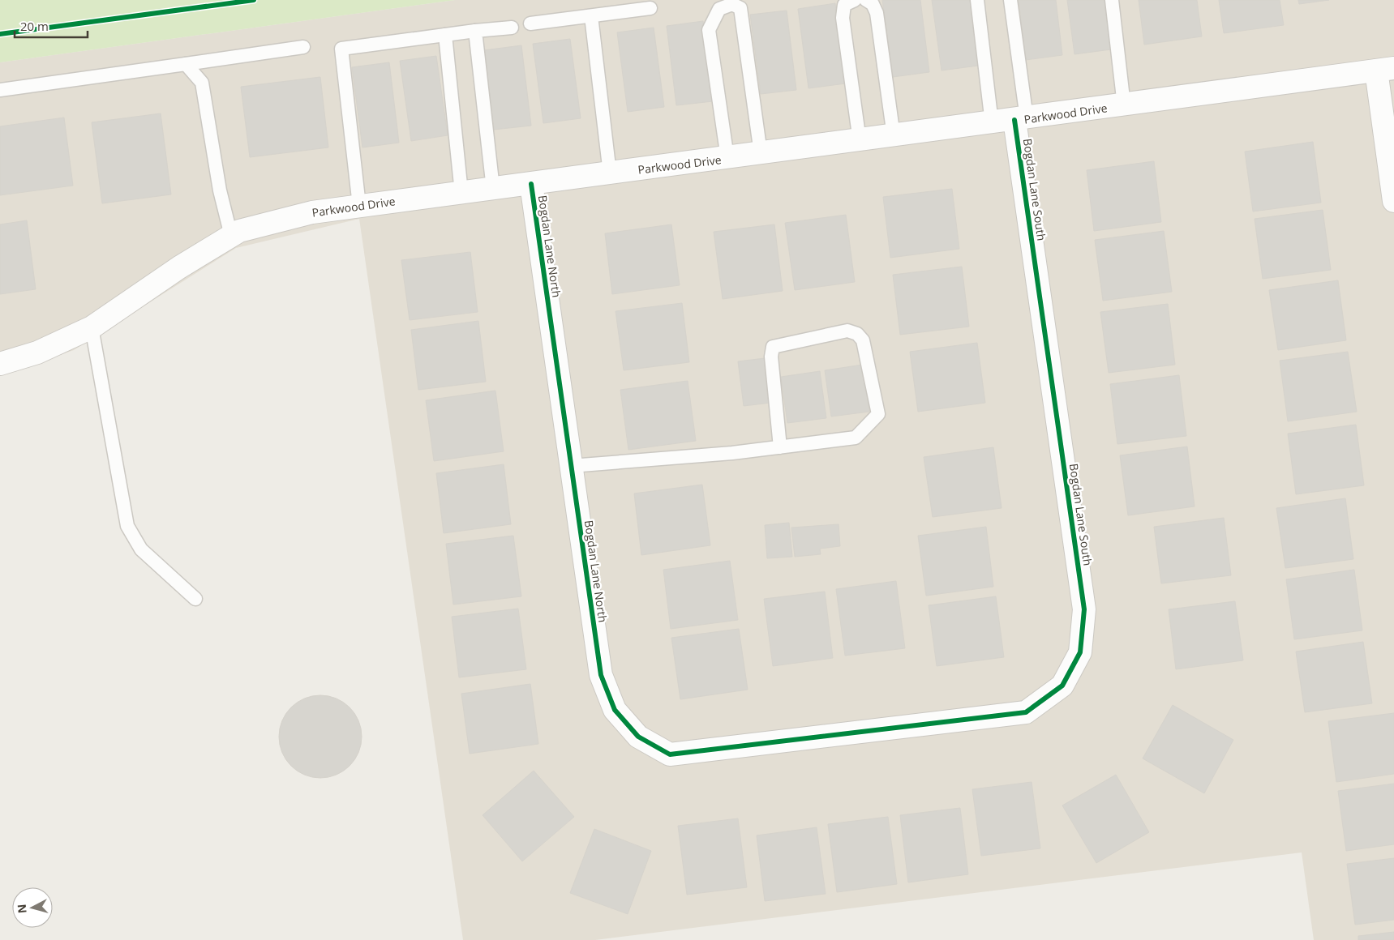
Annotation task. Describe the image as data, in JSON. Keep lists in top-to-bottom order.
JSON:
{
  "streets": {
    "street": ["Parkwood Drive", "Bogdan Lane South", "Bogdan Lane North"]
  },
  "crossings": [
    ["Parkwood Drive", "Bogdan Lane South"],
    ["Parkwood Drive", "Bogdan Lane North"],
    ["Bogdan Lane South", "Bogdan Lane North"]
  ],
  "scale_bar": "20 m",
  "north": "left"
}
